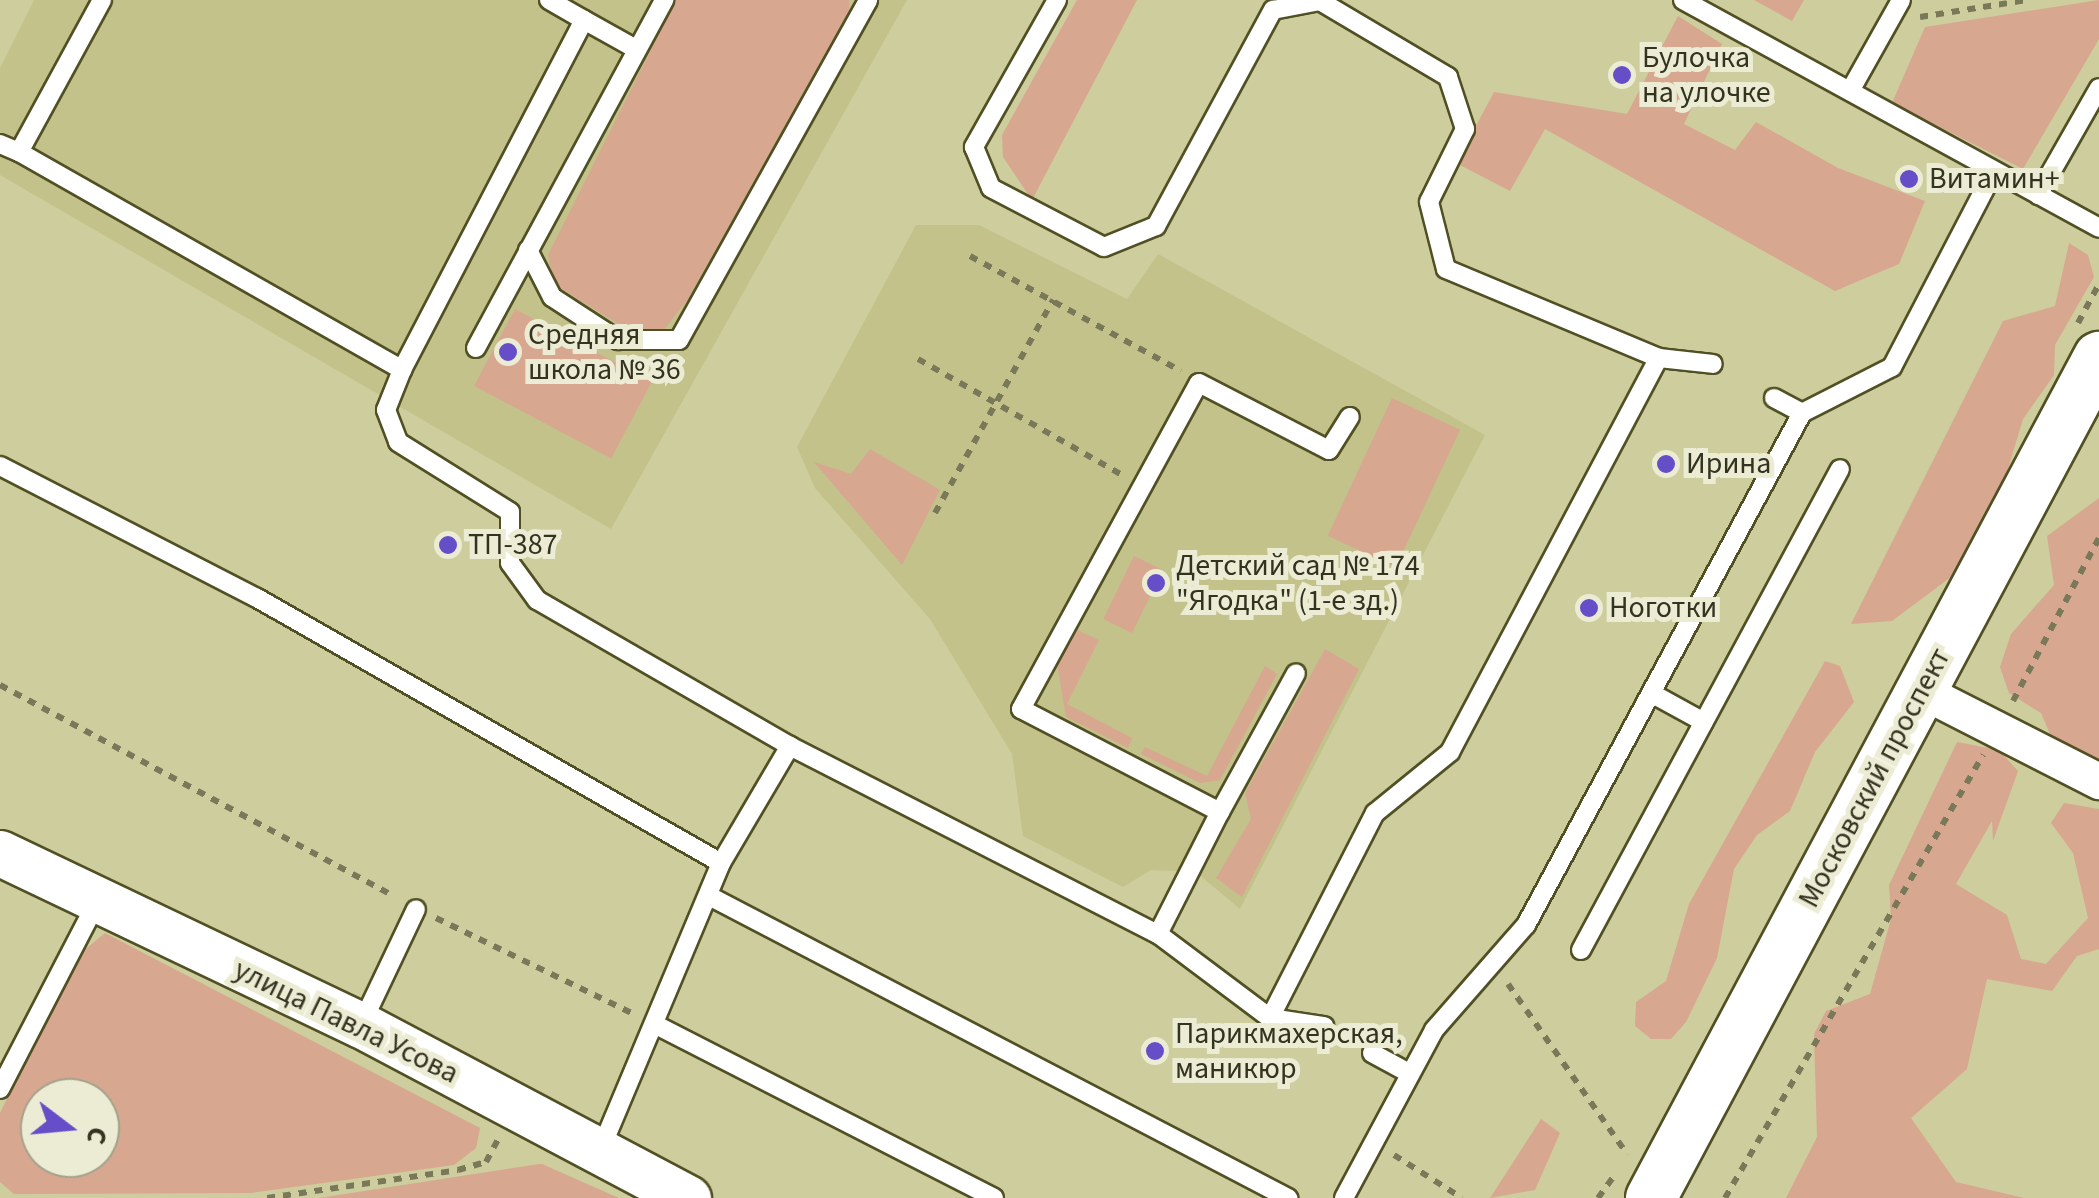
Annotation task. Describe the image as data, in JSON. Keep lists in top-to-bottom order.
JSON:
{
  "streets": {
    "main road": ["Московский проспект"],
    "street": ["улица Павла Усова"]
  },
  "places": [
    "Булочка на улочке",
    "Витамин+",
    "Средняя школа № 36",
    "Ирина",
    "ТП-387",
    "Детский сад № 174 \"Ягодка\" (1-е зд.)",
    "Ноготки",
    "Парикмахерская, маникюр"
  ],
  "north": "right"
}
